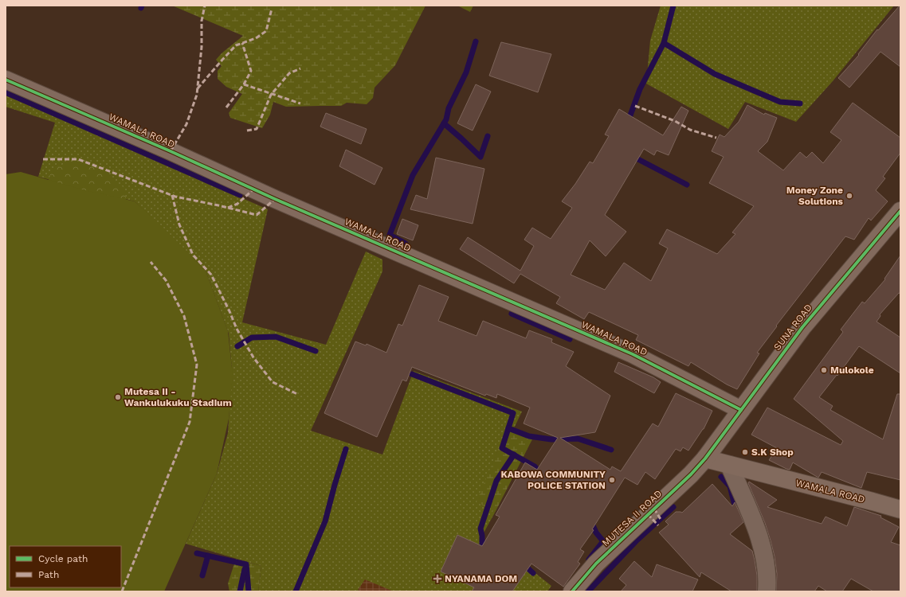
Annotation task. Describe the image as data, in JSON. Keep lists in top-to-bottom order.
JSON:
{
  "streets": {
    "street": ["WAMALA ROAD", "SUNA ROAD", "MUTESA II ROAD"]
  },
  "crossings": [
    ["WAMALA ROAD", "SUNA ROAD"],
    ["WAMALA ROAD", "MUTESA II ROAD"],
    ["SUNA ROAD", "MUTESA II ROAD"]
  ],
  "places": {
    "other": [
      "Money Zone Solutions",
      "Mulokole",
      "Mutesa II - Wankulukuku Stadium",
      "S.K Shop",
      "KABOWA COMMUNITY POLICE STATION"
    ],
    "health": ["NYANAMA DOM"]
  },
  "legend": ["Cycle path", "Path"]
}
